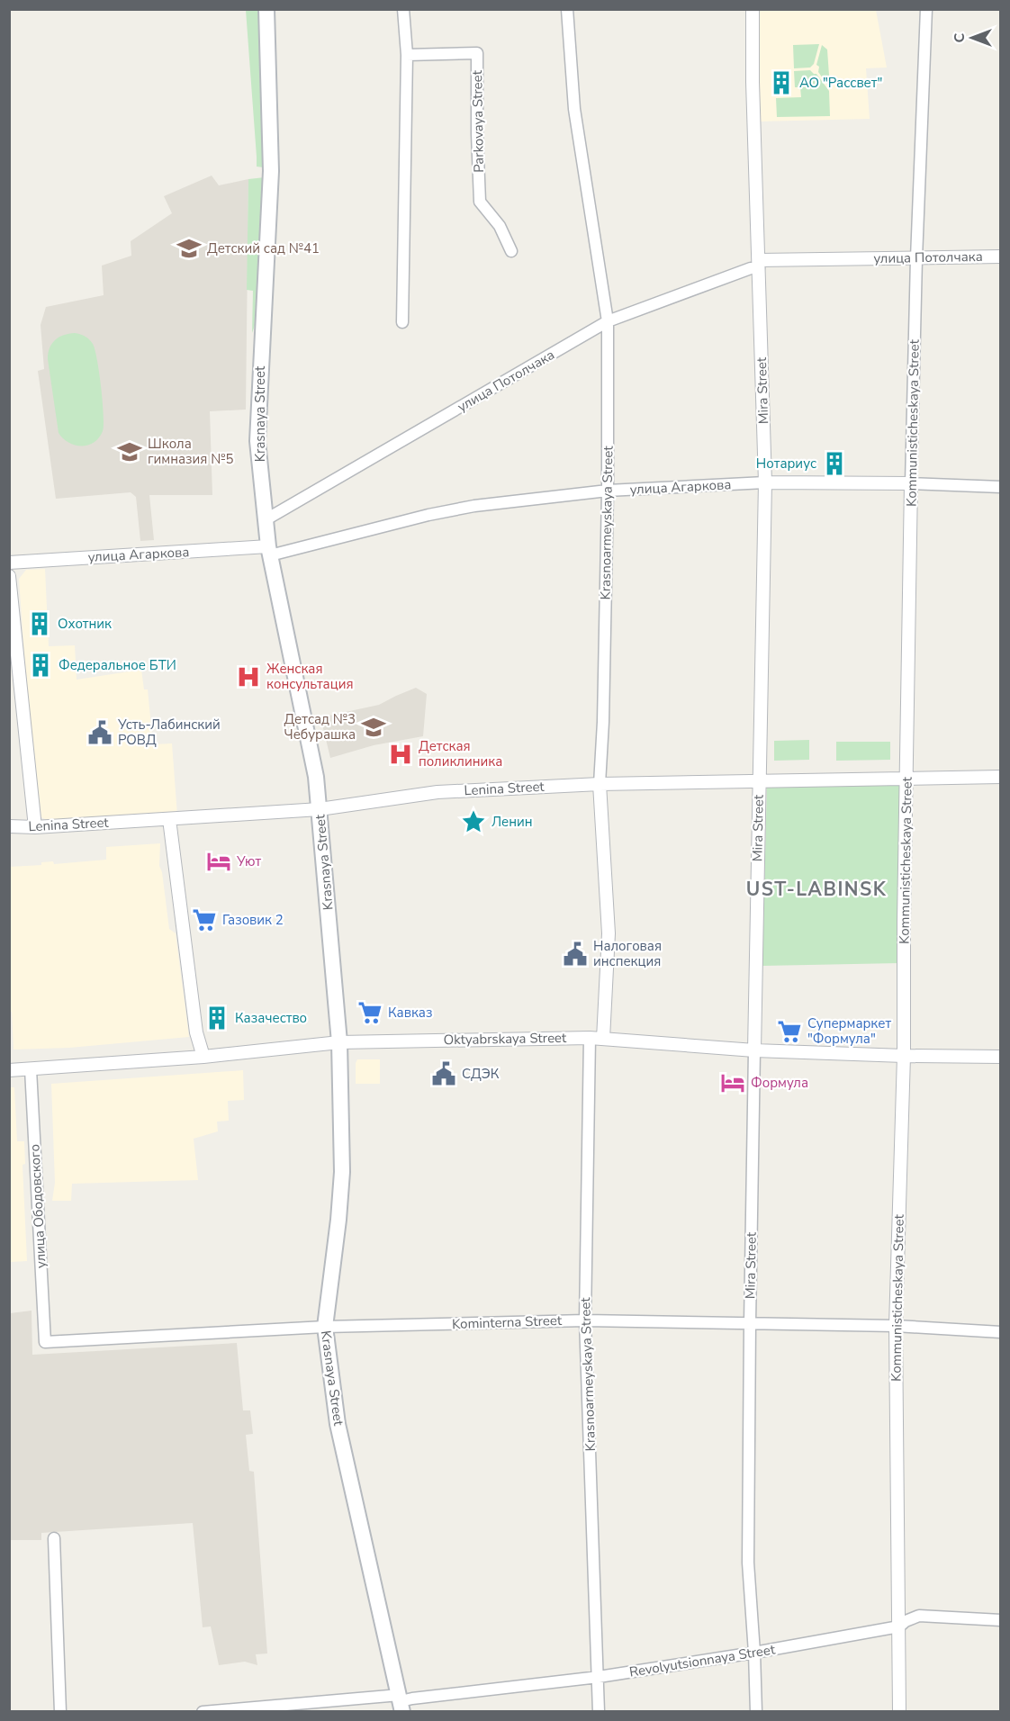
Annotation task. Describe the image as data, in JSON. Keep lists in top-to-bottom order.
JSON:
{
  "streets": {
    "main road": ["Krasnaya Street"],
    "street": [
      "Parkovaya Street",
      "улица Потолчака",
      "Mira Street",
      "Kommunisticheskaya Street",
      "улица Агаркова",
      "Krasnoarmeyskaya Street",
      "Lenina Street",
      "Oktyabrskaya Street",
      "улица Ободовского",
      "Kominterna Street",
      "Revolyutsionnaya Street"
    ]
  },
  "crossings": [
    ["улица Потолчака", "Mira Street"],
    ["улица Потолчака", "Krasnaya Street"],
    ["улица Потолчака", "Kommunisticheskaya Street"],
    ["улица Потолчака", "Krasnoarmeyskaya Street"],
    ["Mira Street", "улица Агаркова"],
    ["Mira Street", "Lenina Street"],
    ["Mira Street", "Oktyabrskaya Street"],
    ["Mira Street", "Kominterna Street"],
    ["Mira Street", "Revolyutsionnaya Street"],
    ["Krasnaya Street", "улица Агаркова"],
    ["Krasnaya Street", "Lenina Street"],
    ["Krasnaya Street", "Oktyabrskaya Street"],
    ["Krasnaya Street", "Kominterna Street"],
    ["Krasnaya Street", "Revolyutsionnaya Street"],
    ["Kommunisticheskaya Street", "улица Агаркова"],
    ["Kommunisticheskaya Street", "Lenina Street"],
    ["Kommunisticheskaya Street", "Oktyabrskaya Street"],
    ["Kommunisticheskaya Street", "Kominterna Street"],
    ["Kommunisticheskaya Street", "Revolyutsionnaya Street"],
    ["улица Агаркова", "Krasnoarmeyskaya Street"],
    ["Krasnoarmeyskaya Street", "Lenina Street"],
    ["Krasnoarmeyskaya Street", "Oktyabrskaya Street"],
    ["Krasnoarmeyskaya Street", "Kominterna Street"],
    ["Krasnoarmeyskaya Street", "Revolyutsionnaya Street"],
    ["Oktyabrskaya Street", "улица Ободовского"],
    ["улица Ободовского", "Kominterna Street"]
  ],
  "districts": ["UST-LABINSK"],
  "places": {
    "building": [
      "АО \"Рассвет\"",
      "Нотариус",
      "Охотник",
      "Федеральное БТИ",
      "Казачество"
    ],
    "school or university": ["Детский сад №41", "Школа гимназия №5", "Детсад №3 Чебурашка"],
    "hospital": ["Женская консультация", "Детская поликлиника"],
    "public building": ["Усть-Лабинский РОВД", "Налоговая инспекция", "СДЭК"],
    "place": ["Ленин"],
    "hotel": ["Уют", "Формула"],
    "supermarket": ["Газовик 2", "Кавказ", "Супермаркет \"Формула\""]
  },
  "north": "left"
}
